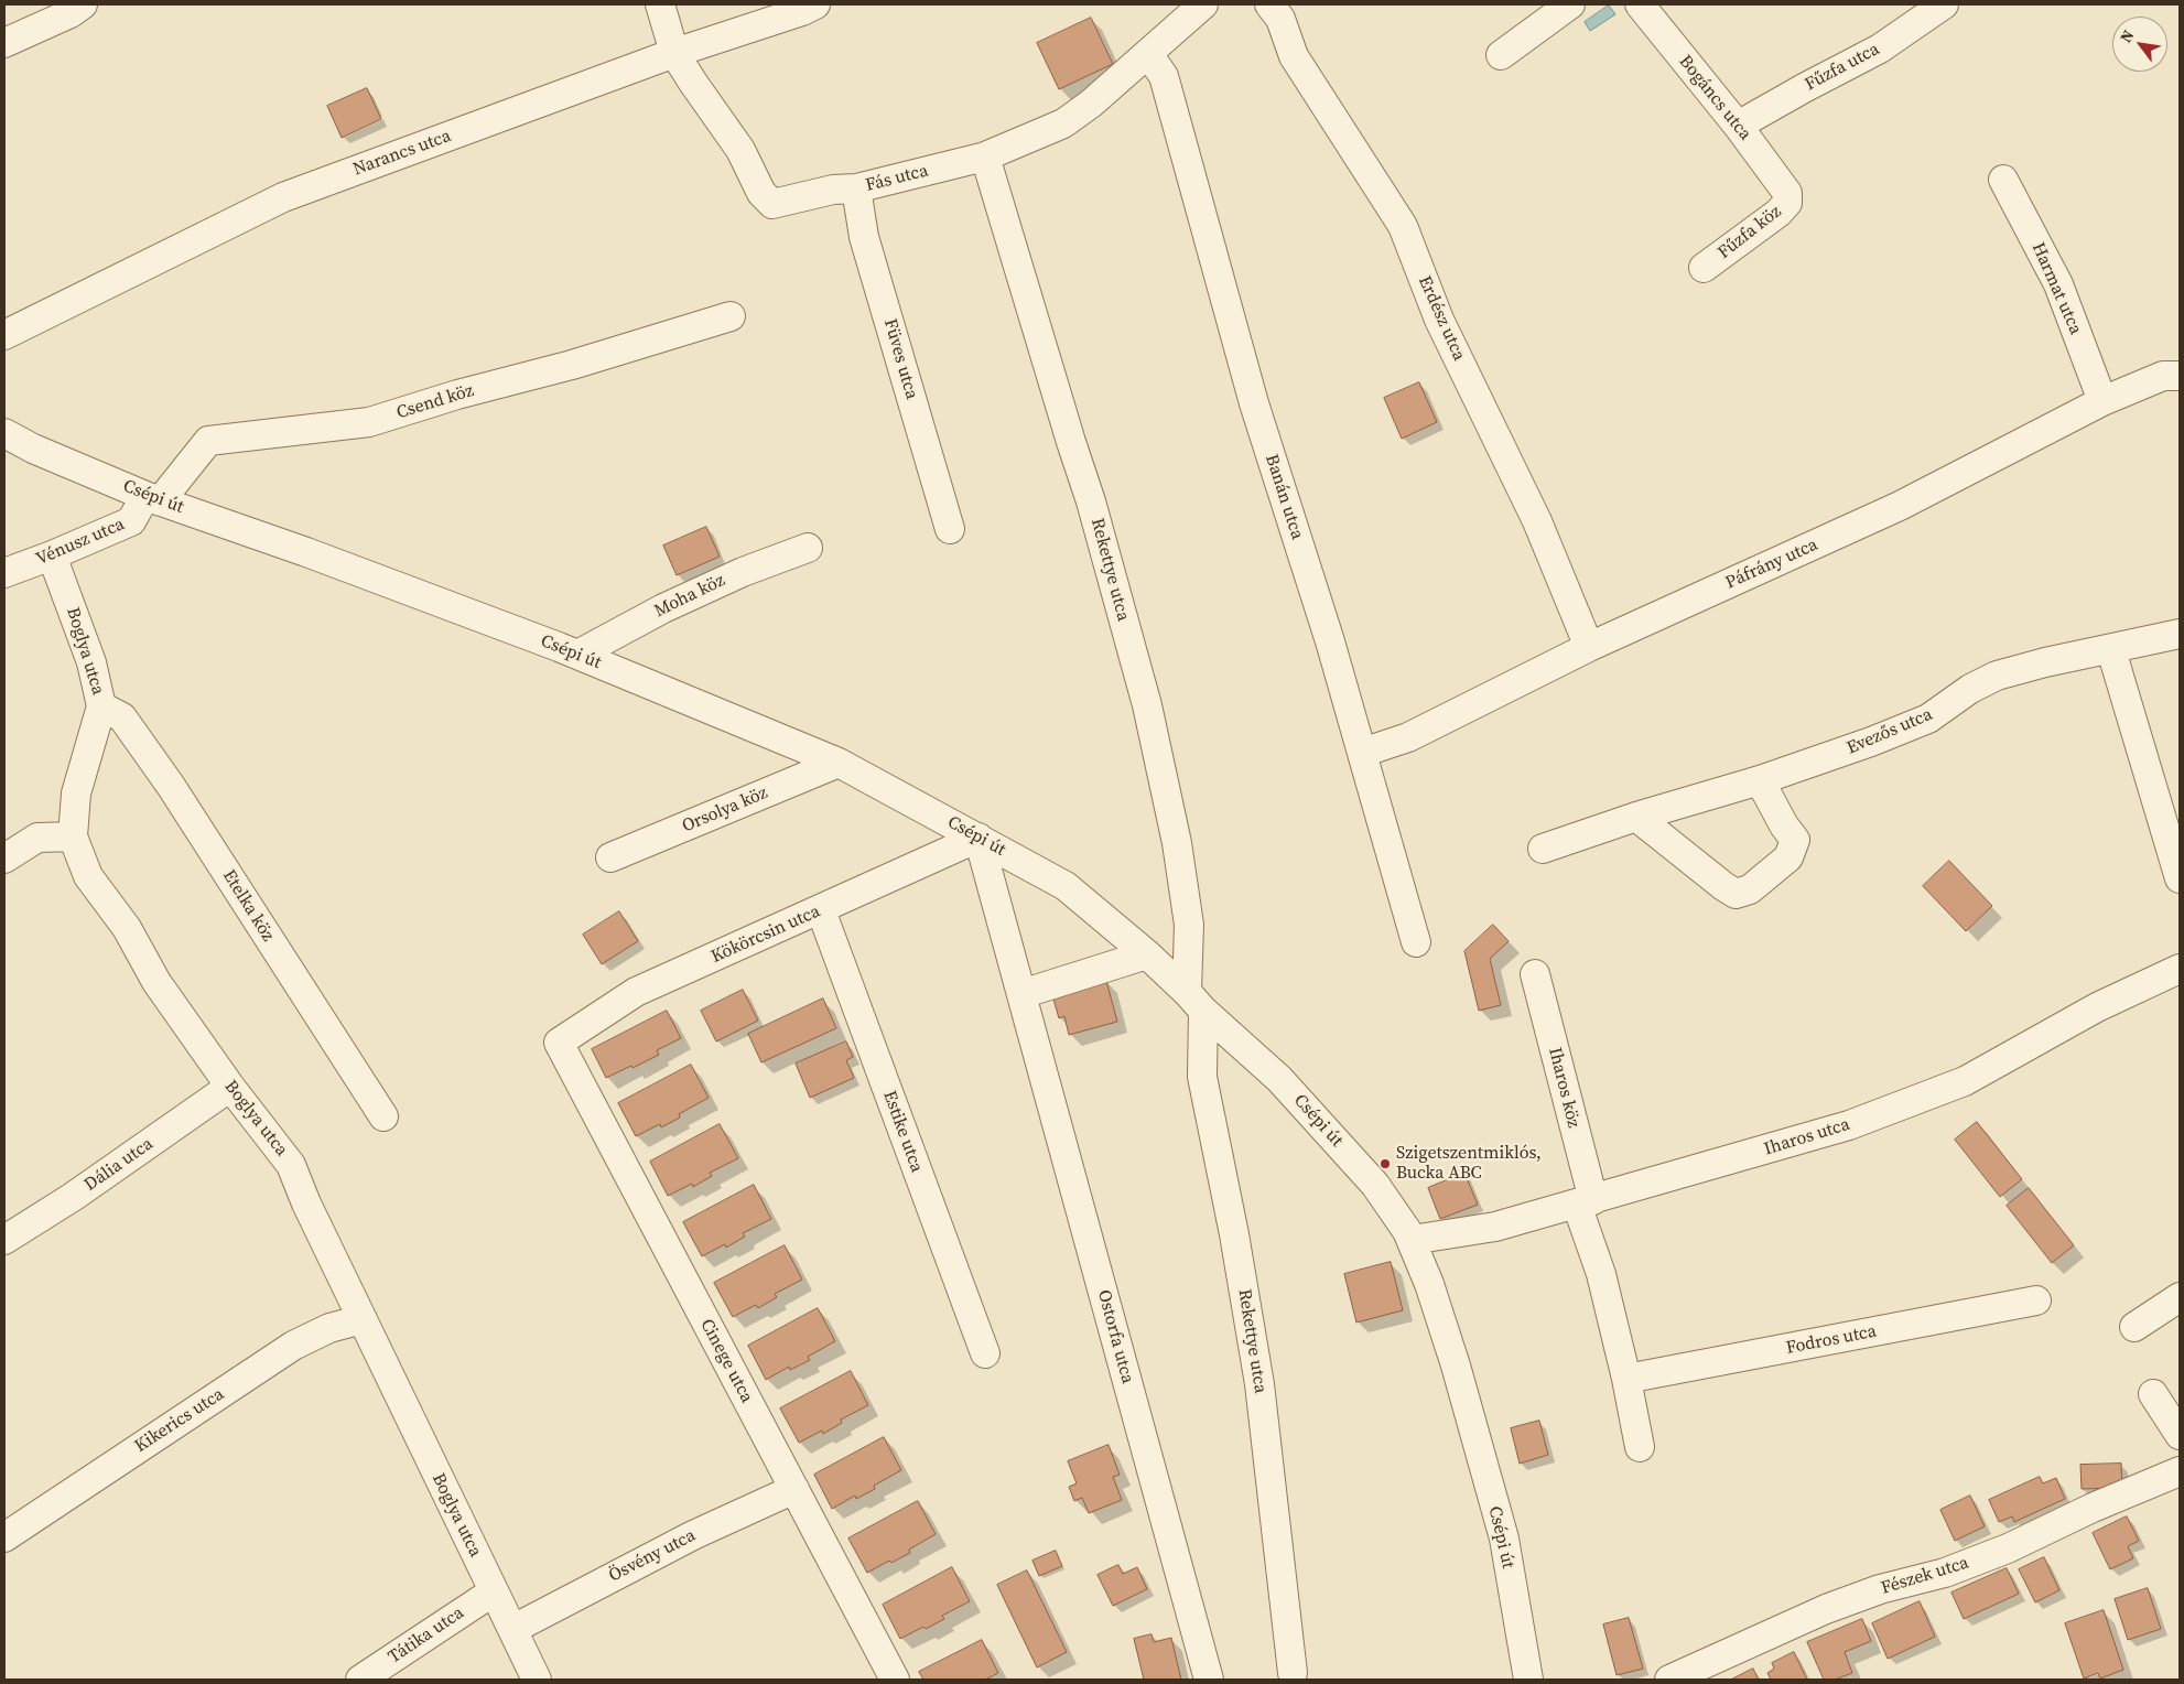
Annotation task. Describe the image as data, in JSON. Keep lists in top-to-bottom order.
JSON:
{
  "streets": {
    "street": [
      "Fűzfa utca",
      "Bogáncs utca",
      "Narancs utca",
      "Fás utca",
      "Fűzfa köz",
      "Harmat utca",
      "Erdész utca",
      "Füves utca",
      "Csend köz",
      "Csépi út",
      "Banán utca",
      "Vénusz utca",
      "Páfrány utca",
      "Rekettye utca",
      "Moha köz",
      "Boglya utca",
      "Evezős utca",
      "Orsolya köz",
      "Etelka köz",
      "Kökörcsin utca",
      "Iharos köz",
      "Estike utca",
      "Iharos utca",
      "Dália utca",
      "Ostorfa utca",
      "Fodros utca",
      "Cinege utca",
      "Kikerics utca",
      "Ösvény utca",
      "Fészek utca",
      "Tátika utca"
    ]
  },
  "crossings": [
    ["Fűzfa utca", "Bogáncs utca"],
    ["Bogáncs utca", "Fűzfa köz"],
    ["Narancs utca", "Fás utca"],
    ["Fás utca", "Füves utca"],
    ["Fás utca", "Banán utca"],
    ["Fás utca", "Rekettye utca"],
    ["Harmat utca", "Páfrány utca"],
    ["Erdész utca", "Páfrány utca"],
    ["Csend köz", "Csépi út"],
    ["Csend köz", "Vénusz utca"],
    ["Csépi út", "Vénusz utca"],
    ["Csépi út", "Rekettye utca"],
    ["Csépi út", "Moha köz"],
    ["Csépi út", "Orsolya köz"],
    ["Csépi út", "Kökörcsin utca"],
    ["Csépi út", "Iharos utca"],
    ["Csépi út", "Ostorfa utca"],
    ["Banán utca", "Páfrány utca"],
    ["Vénusz utca", "Boglya utca"],
    ["Boglya utca", "Etelka köz"],
    ["Boglya utca", "Dália utca"],
    ["Boglya utca", "Kikerics utca"],
    ["Boglya utca", "Ösvény utca"],
    ["Boglya utca", "Tátika utca"],
    ["Kökörcsin utca", "Estike utca"],
    ["Kökörcsin utca", "Ostorfa utca"],
    ["Kökörcsin utca", "Cinege utca"],
    ["Iharos köz", "Iharos utca"],
    ["Cinege utca", "Ösvény utca"]
  ],
  "places": ["Szigetszentmiklós, Bucka ABC"],
  "north": "top left"
}
